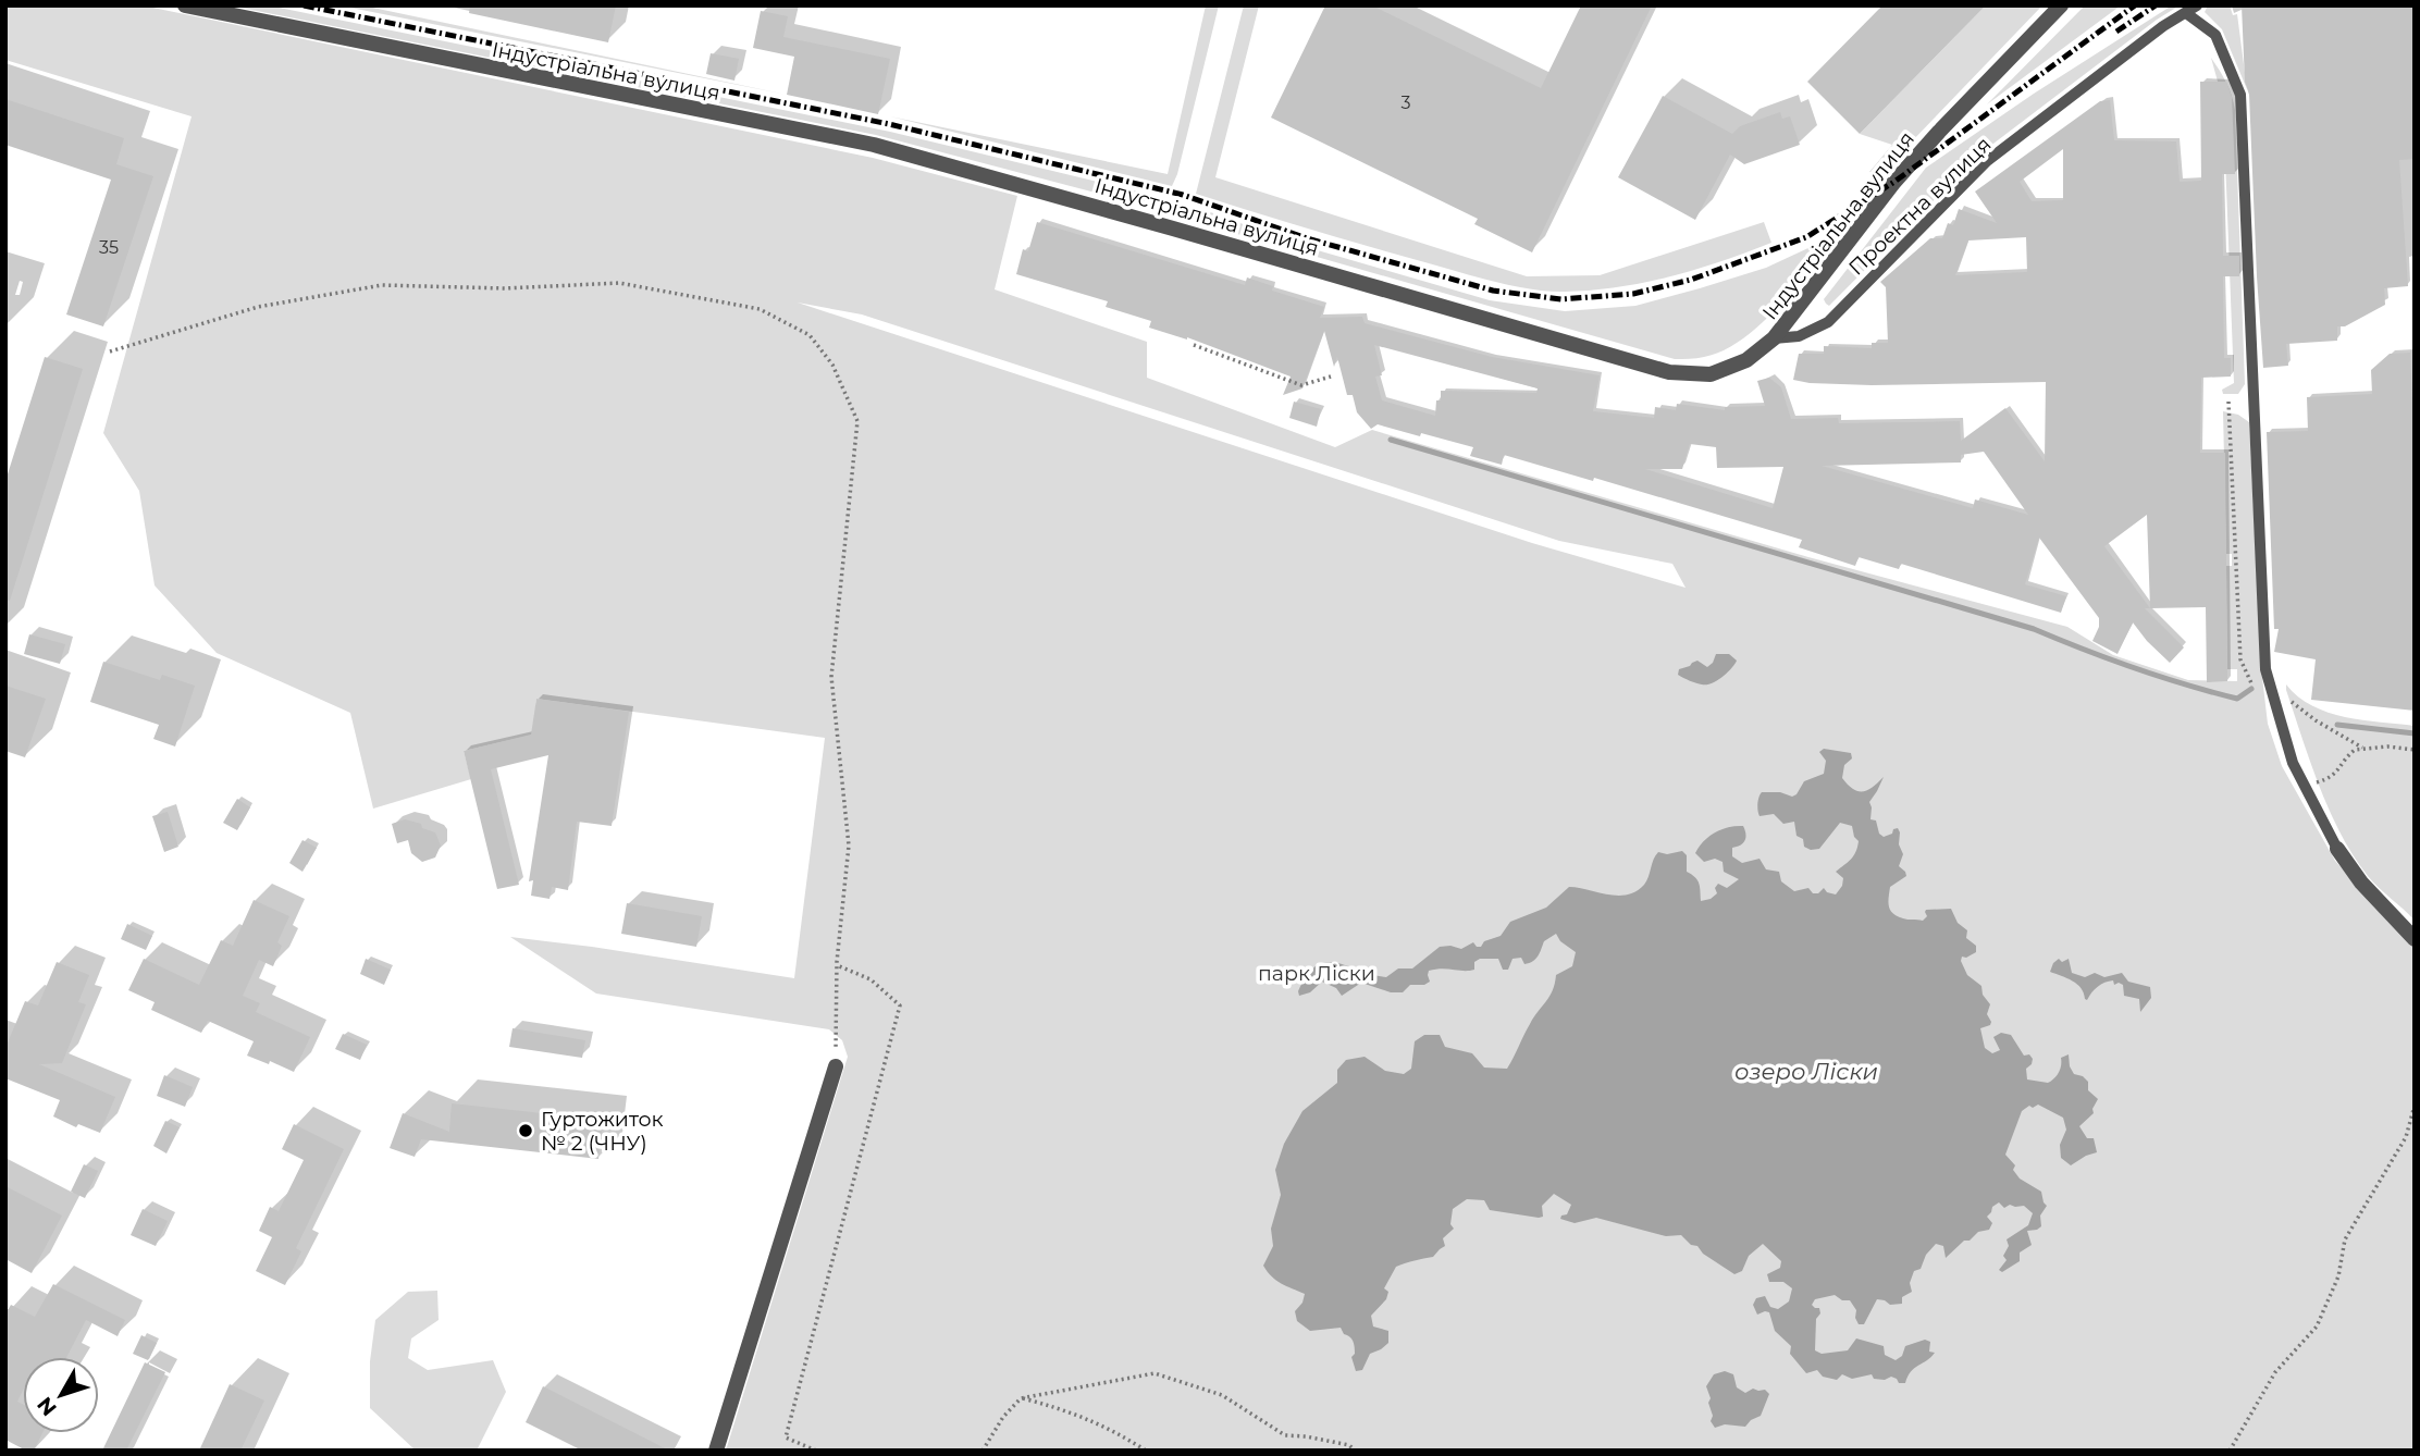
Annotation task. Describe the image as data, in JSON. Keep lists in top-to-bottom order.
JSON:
{
  "streets": {
    "street": ["Індустріальна вулиця"],
    "lane": ["Проектна вулиця"]
  },
  "crossings": [
    ["Індустріальна вулиця", "Проектна вулиця"]
  ],
  "water": ["озеро Ліски"],
  "parks": ["парк Ліски"],
  "places": ["Гуртожиток № 2 (ЧНУ)"],
  "house_numbers": ["3", "35"],
  "north": "bottom left"
}
